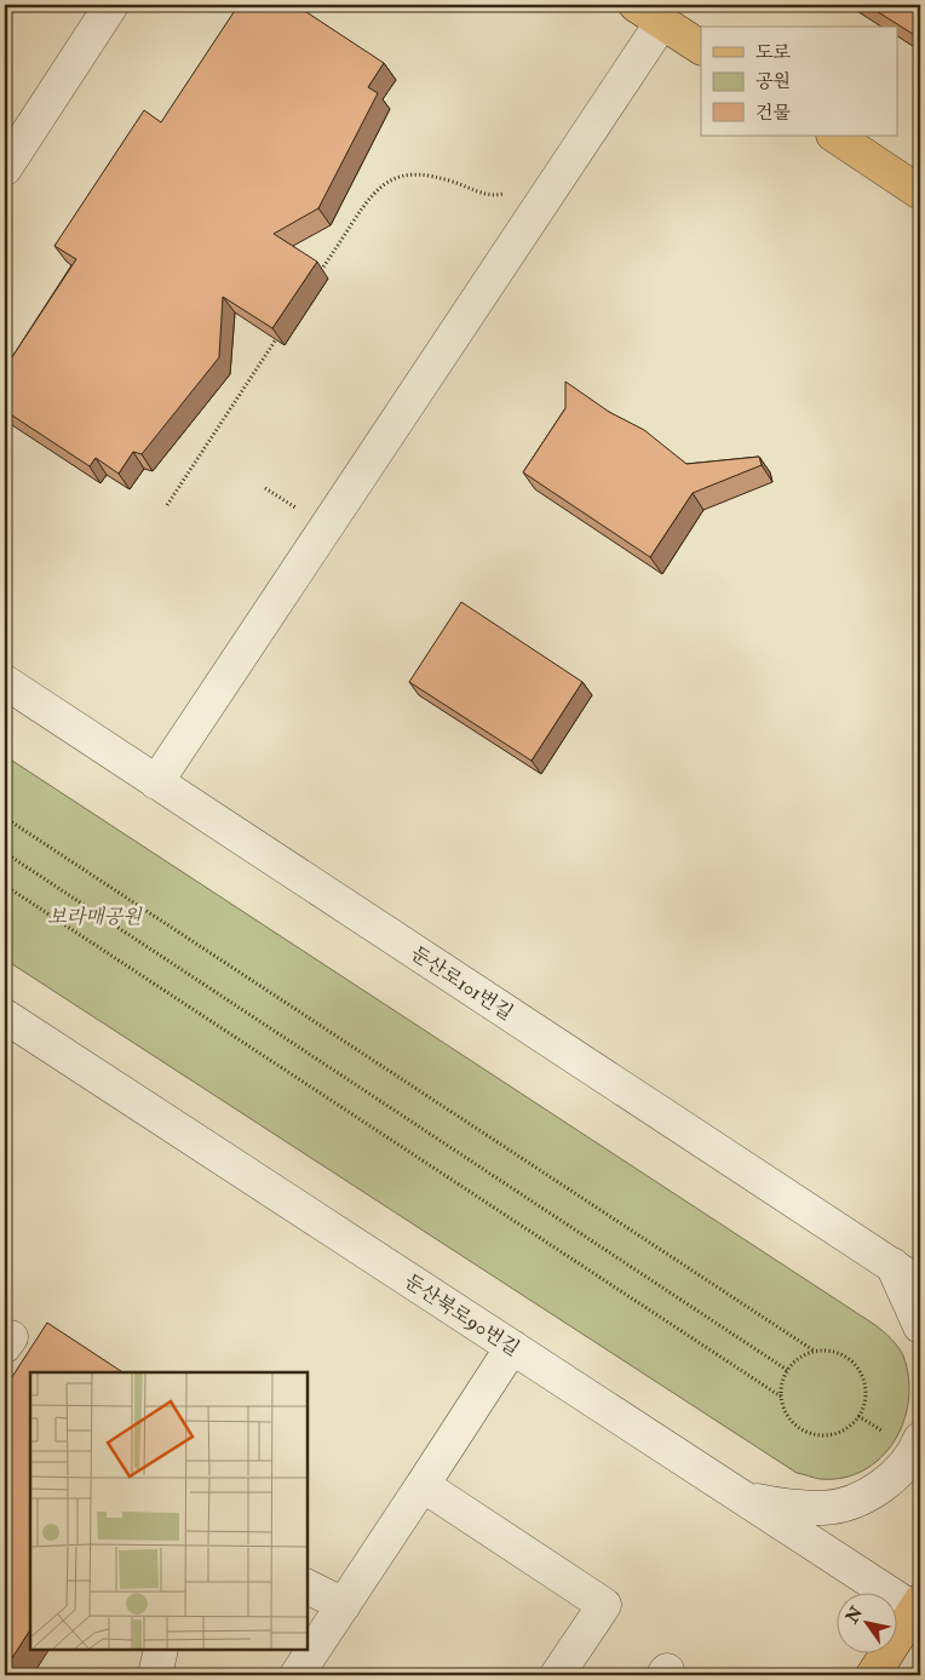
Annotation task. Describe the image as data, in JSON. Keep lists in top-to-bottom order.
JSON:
{
  "streets": {
    "street": ["둔산로101번길", "둔산북로90번길"]
  },
  "parks": ["보라매공원"],
  "legend": ["도로", "공원", "건물"],
  "north": "top left"
}
